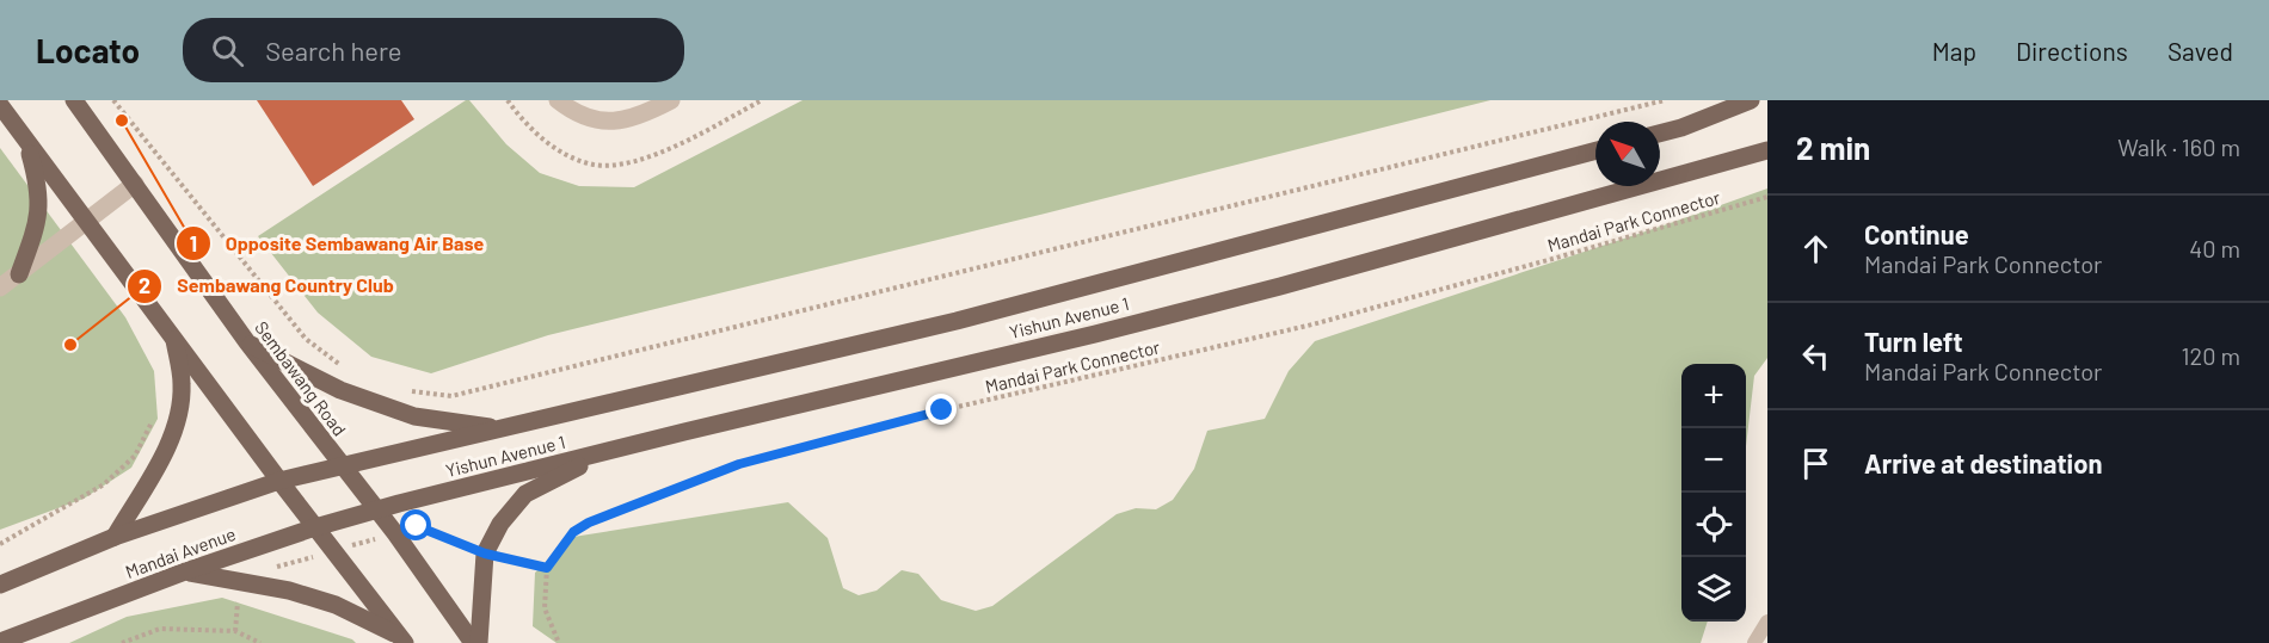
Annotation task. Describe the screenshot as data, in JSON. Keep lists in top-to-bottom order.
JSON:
{
  "streets": {
    "main road": ["Yishun Avenue 1", "Sembawang Road", "Mandai Avenue"],
    "path": ["Mandai Park Connector"]
  },
  "crossings": [
    ["Yishun Avenue 1", "Sembawang Road"],
    ["Yishun Avenue 1", "Mandai Avenue"],
    ["Sembawang Road", "Mandai Avenue"]
  ],
  "places": ["Opposite Sembawang Air Base", "Sembawang Country Club"],
  "north": "top left",
  "page": {
    "header": "Locato",
    "search": "Search here",
    "nav": ["Map", "Directions", "Saved"],
    "heading": ["2 min", "Walk · 160 m"],
    "list": [
      ["Continue", "Mandai Park Connector", "40 m"],
      ["Turn left", "Mandai Park Connector", "120 m"],
      "Arrive at destination"
    ],
    "map_buttons": ["+", "−"]
  }
}
